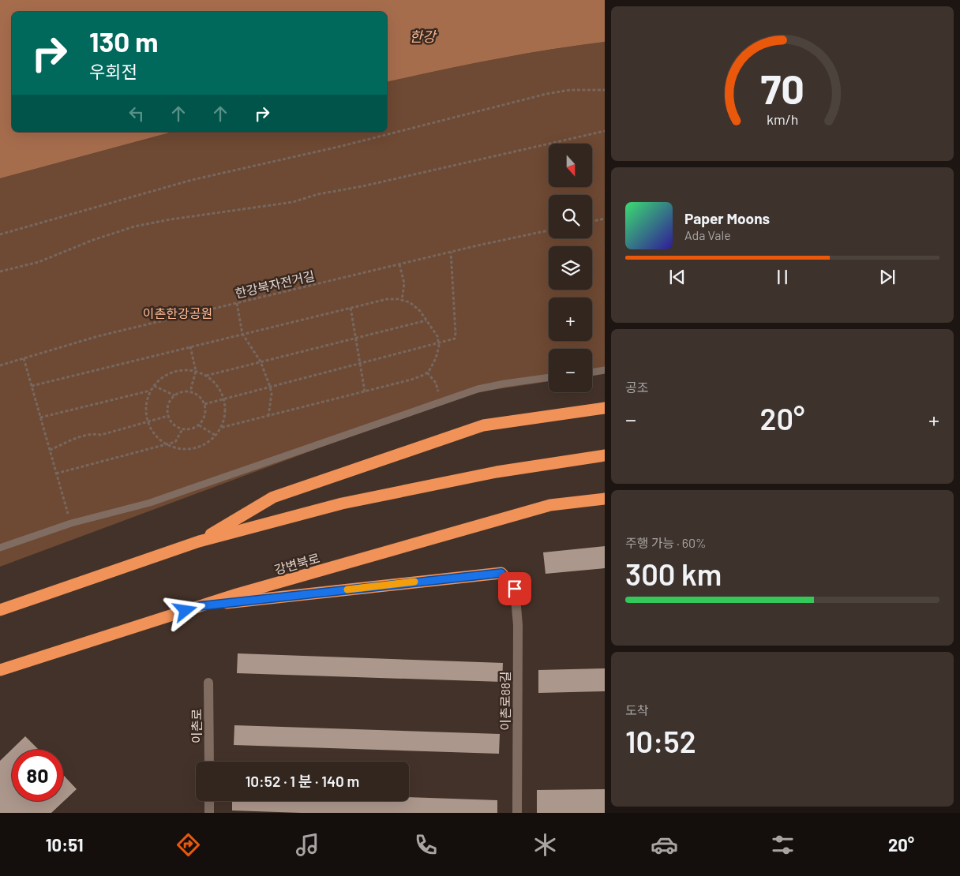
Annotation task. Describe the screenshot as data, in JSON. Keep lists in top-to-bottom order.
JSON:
{
  "streets": {
    "highway": ["강변북로"],
    "street": ["이촌로88길", "이촌로"],
    "path": ["한강북자전거길"]
  },
  "water": ["한강"],
  "parks": ["이촌한강공원"],
  "north": "bottom",
  "page": {
    "turn": ["130 m", "우회전"],
    "map_buttons": ["+", "−"],
    "song": ["Paper Moons", "Ada Vale"],
    "tile": [
      "공조",
      ["주행 가능 · 60%", "300 km"],
      ["도착", "10:52"]
    ],
    "heat": ["−", "20°", "+"],
    "limit": "80",
    "trip": "10:52 · 1 분 · 140 m",
    "tabs": ["10:51", "20°"],
    "gauge": ["70", "km/h"]
  }
}
